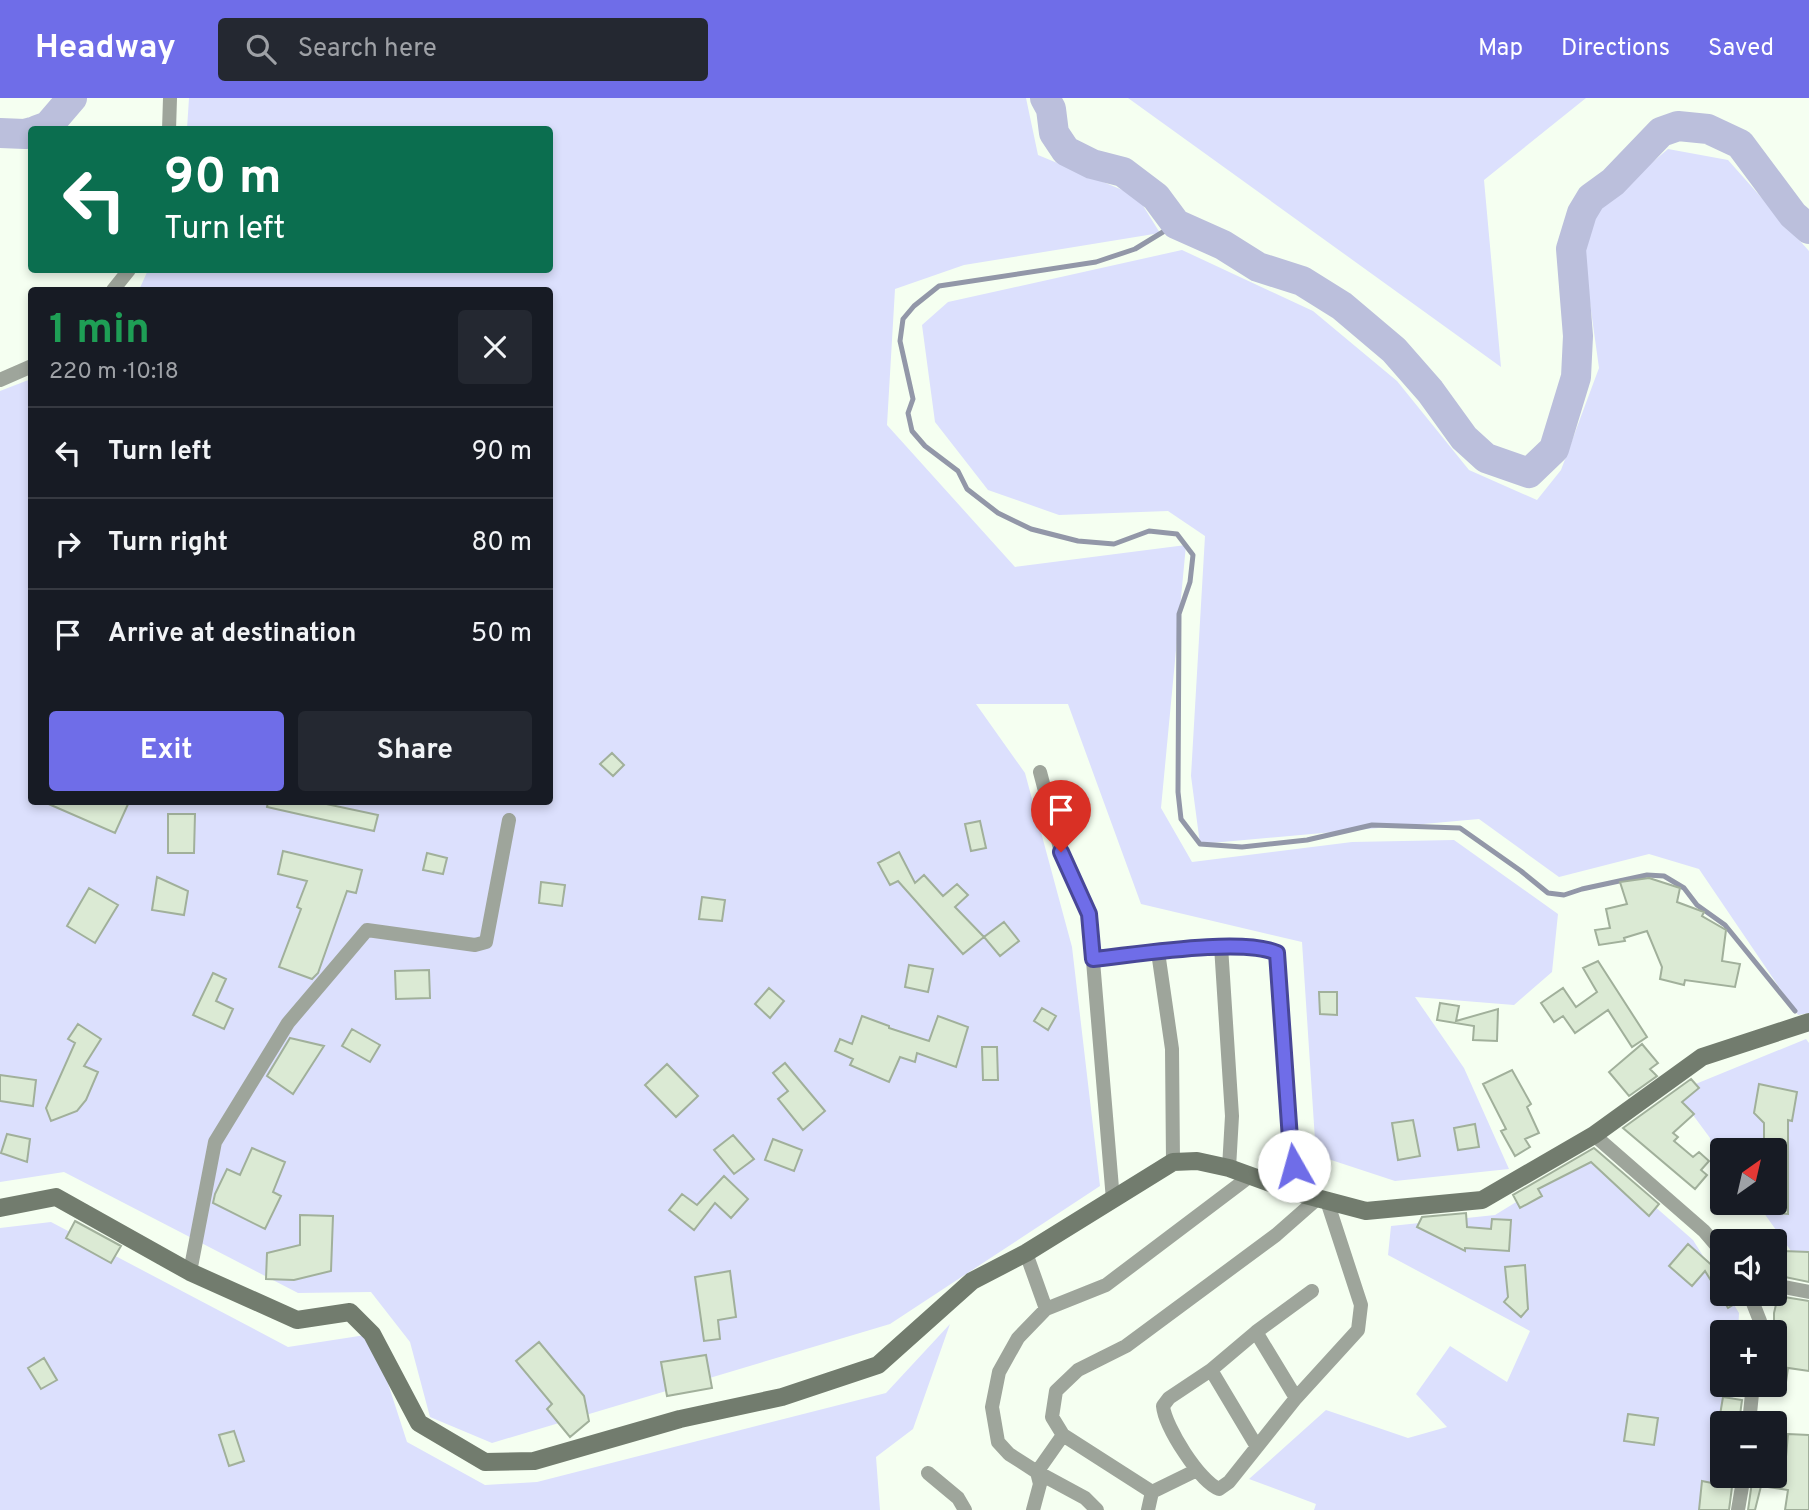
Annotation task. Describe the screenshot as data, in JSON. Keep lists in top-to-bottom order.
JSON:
{
  "north": "top right",
  "page": {
    "header": "Headway",
    "search": "Search here",
    "nav": ["Map", "Directions", "Saved"],
    "turn": ["90 m", "Turn left"],
    "heading": ["1 min", "220 m · 10:18"],
    "list": [
      {
        "name": "Turn left",
        "value": "90 m"
      },
      {
        "name": "Turn right",
        "value": "80 m"
      },
      {
        "name": "Arrive at destination",
        "value": "50 m"
      }
    ],
    "buttons": ["Exit", "Share"],
    "map_buttons": ["+", "−"]
  }
}
